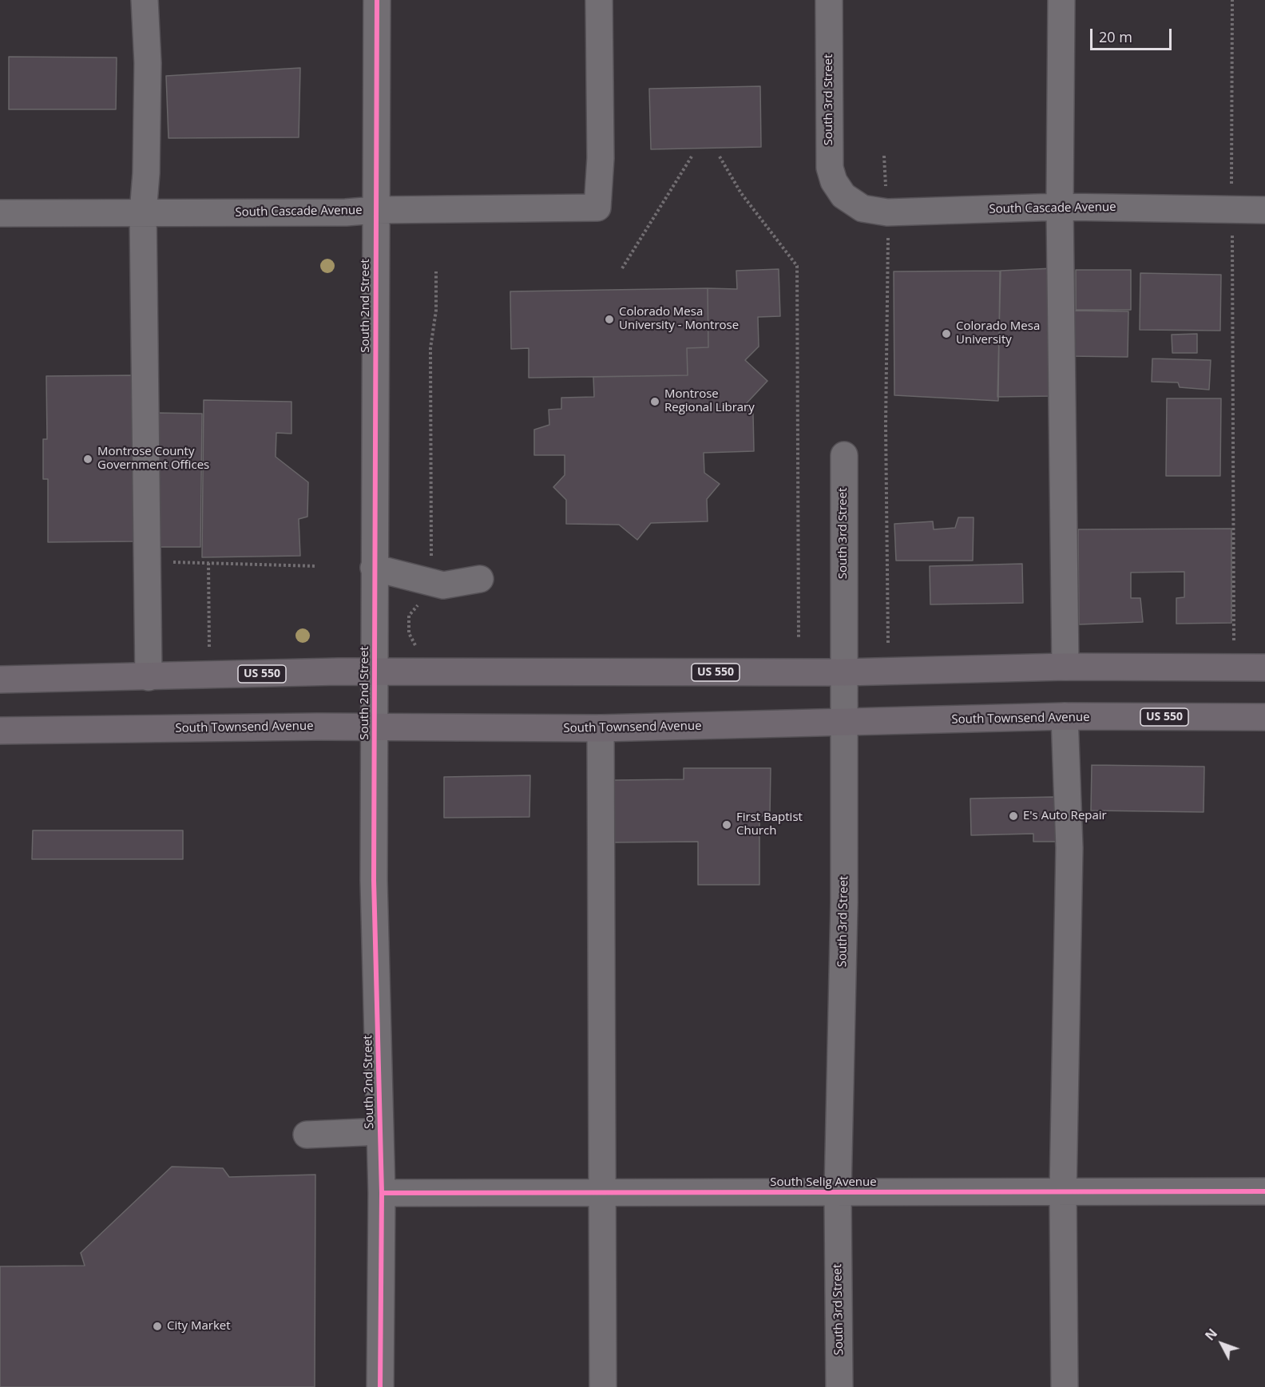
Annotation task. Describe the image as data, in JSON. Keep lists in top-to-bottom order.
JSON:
{
  "streets": {
    "highway": ["US 550", "South Townsend Avenue"],
    "street": [
      "South 3rd Street",
      "South Cascade Avenue",
      "South 2nd Street",
      "South Selig Avenue"
    ]
  },
  "crossings": [
    ["South 3rd Street", "South Cascade Avenue"],
    ["South 3rd Street", "US 550"],
    ["South 3rd Street", "South Townsend Avenue"],
    ["South 3rd Street", "South Selig Avenue"],
    ["South Cascade Avenue", "South 2nd Street"],
    ["South 2nd Street", "US 550"],
    ["South 2nd Street", "South Townsend Avenue"],
    ["South 2nd Street", "South Selig Avenue"]
  ],
  "places": [
    "Colorado Mesa University - Montrose",
    "Colorado Mesa University",
    "Montrose Regional Library",
    "Montrose County Government Offices",
    "E's Auto Repair",
    "First Baptist Church",
    "City Market"
  ],
  "scale_bar": "20 m",
  "north": "top left"
}
